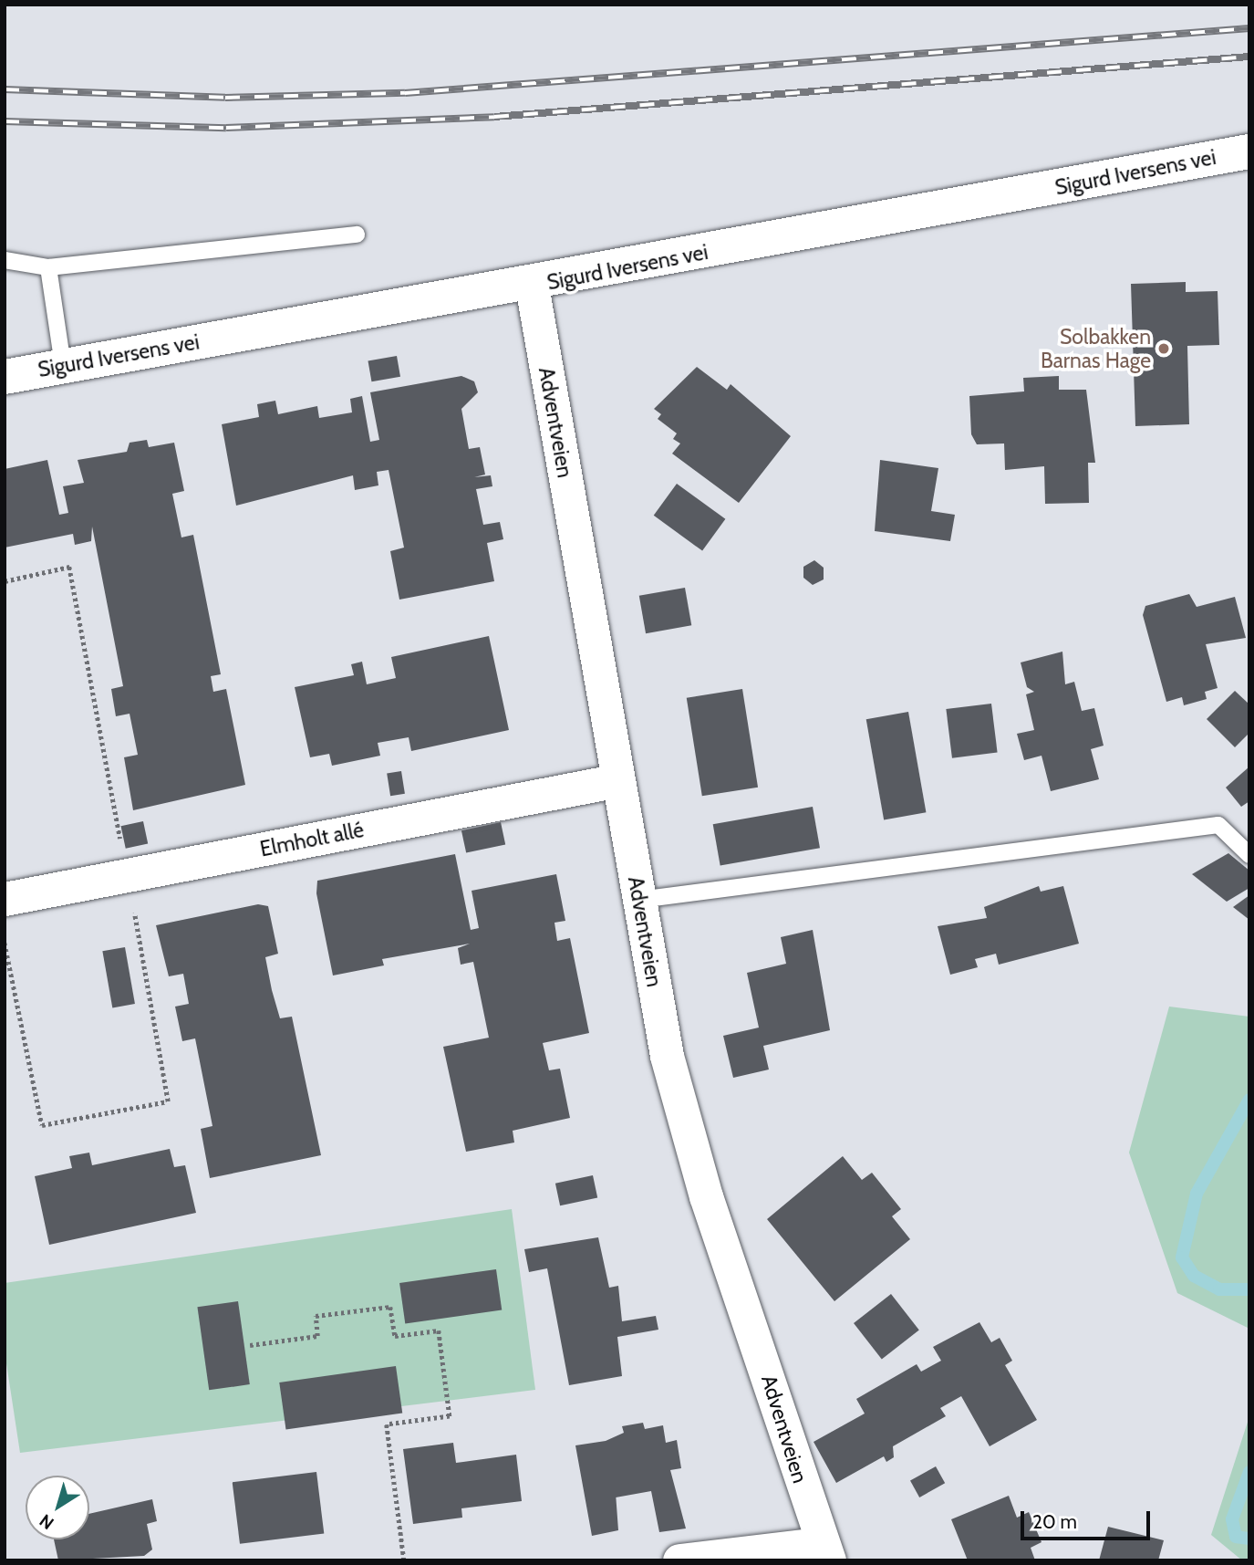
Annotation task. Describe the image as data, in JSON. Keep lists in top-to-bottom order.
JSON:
{
  "streets": {
    "street": ["Sigurd Iversens vei", "Adventveien", "Elmholt allé"]
  },
  "crossings": [
    ["Sigurd Iversens vei", "Adventveien"],
    ["Adventveien", "Elmholt allé"]
  ],
  "places": ["Solbakken Barnas Hage"],
  "scale_bar": "20 m",
  "north": "bottom left"
}
